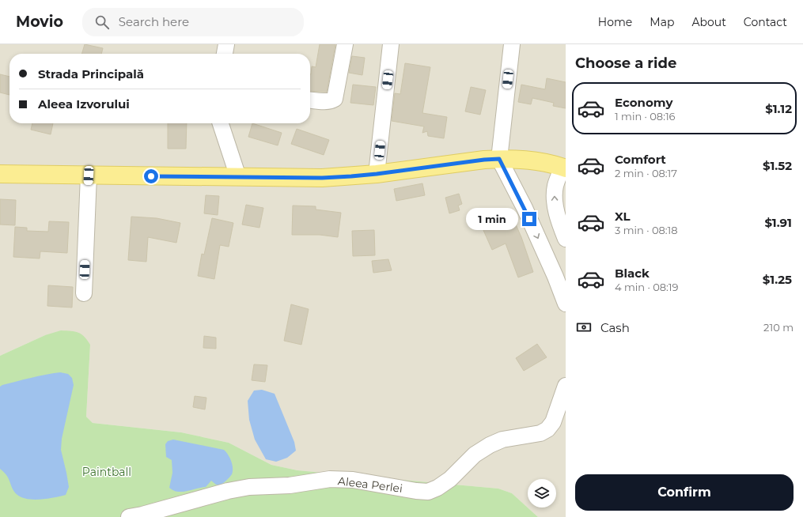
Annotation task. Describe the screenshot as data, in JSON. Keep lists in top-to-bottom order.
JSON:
{
  "streets": {
    "street": ["Aleea Perlei"]
  },
  "parks": ["Paintball"],
  "page": {
    "header": "Movio",
    "search": "Search here",
    "nav": [
      "Home",
      "Map",
      "About",
      "Contact"
    ],
    "heading": "Choose a ride",
    "banner": ["Strada Principală", "Aleea Izvorului"],
    "list": [
      {
        "name": "Economy",
        "note": "1 min · 08:16",
        "value": "$1.12"
      },
      {
        "name": "Comfort",
        "note": "2 min · 08:17",
        "value": "$1.52"
      },
      {
        "name": "XL",
        "note": "3 min · 08:18",
        "value": "$1.91"
      },
      {
        "name": "Black",
        "note": "4 min · 08:19",
        "value": "$1.25"
      }
    ],
    "bubble": "1 min",
    "pay": ["Cash", "210 m"],
    "buttons": "Confirm"
  }
}
